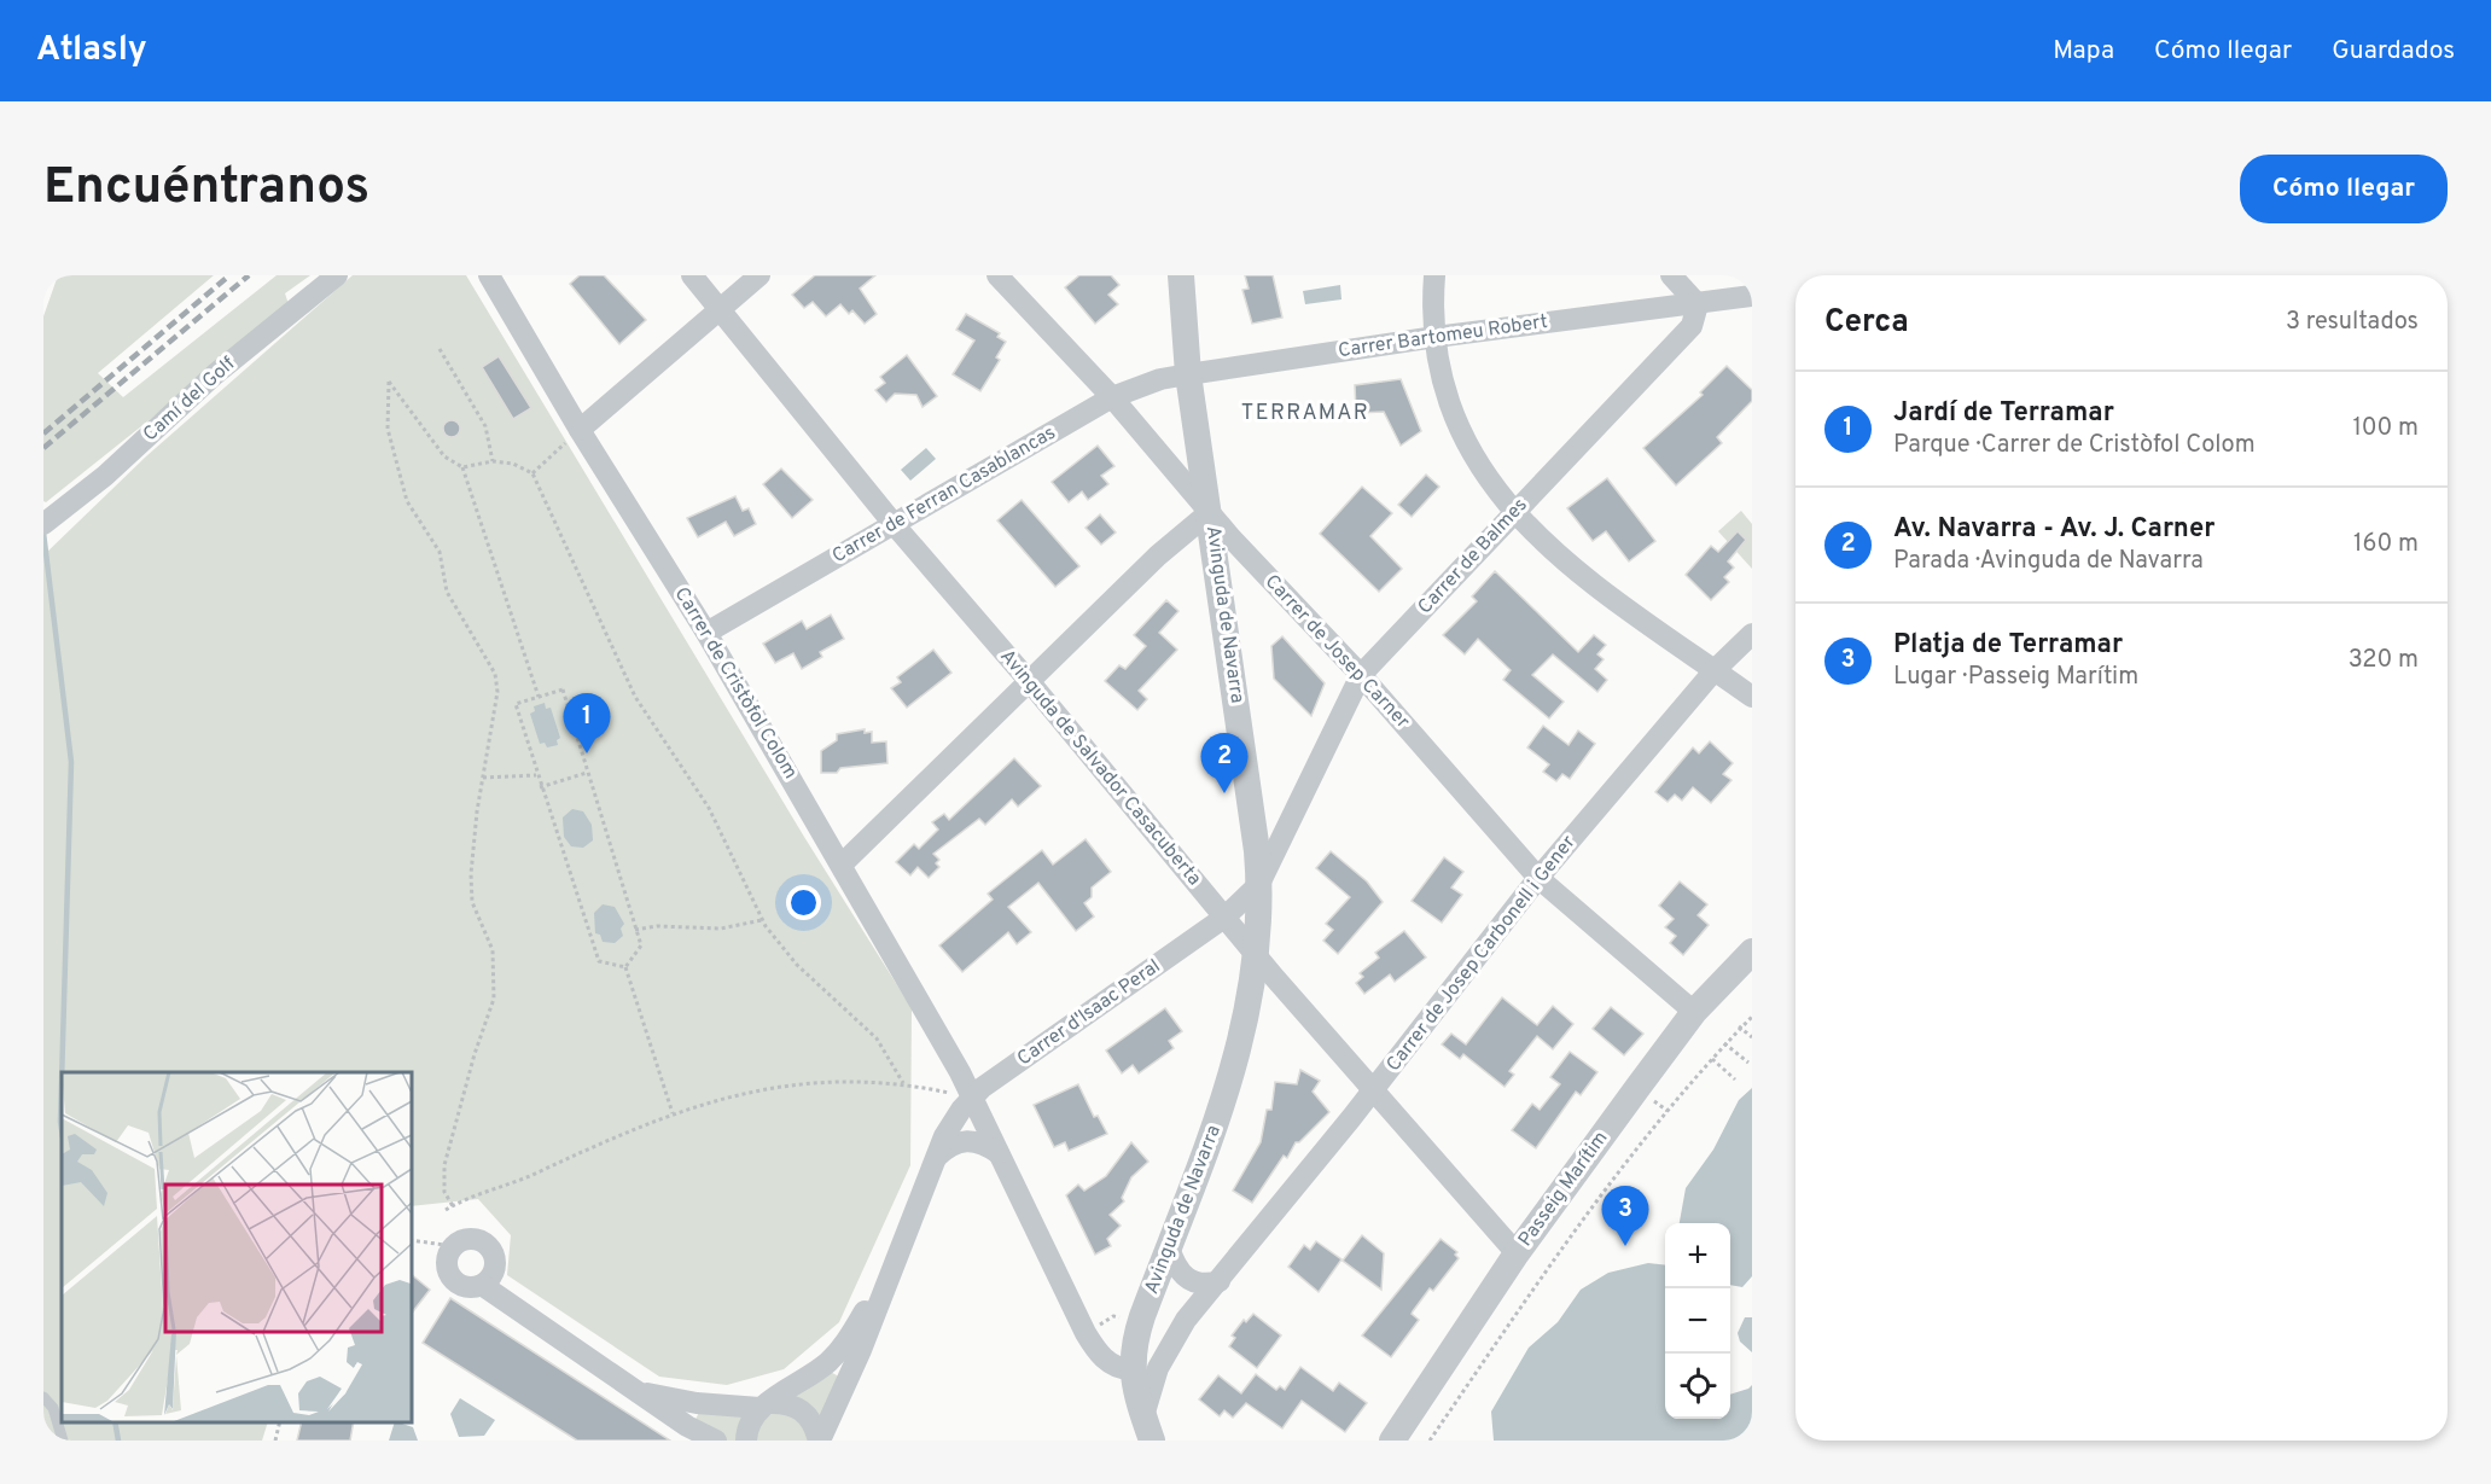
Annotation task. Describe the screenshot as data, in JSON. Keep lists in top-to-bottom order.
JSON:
{
  "streets": {
    "street": [
      "Carrer Bartomeu Robert",
      "Camí del Golf",
      "Carrer de Ferran Casablancas",
      "Carrer de Balmes",
      "Avinguda de Navarra",
      "Carrer de Josep Carner",
      "Carrer de Cristòfol Colom",
      "Avinguda de Salvador Casacuberta",
      "Carrer de Josep Carbonell i Gener",
      "Carrer d'Isaac Peral",
      "Passeig Marítim"
    ]
  },
  "crossings": [
    ["Carrer Bartomeu Robert", "Carrer de Ferran Casablancas"],
    ["Carrer Bartomeu Robert", "Carrer de Balmes"],
    ["Carrer Bartomeu Robert", "Avinguda de Navarra"],
    ["Carrer de Ferran Casablancas", "Avinguda de Navarra"],
    ["Carrer de Ferran Casablancas", "Carrer de Josep Carner"],
    ["Carrer de Ferran Casablancas", "Carrer de Cristòfol Colom"],
    ["Carrer de Ferran Casablancas", "Avinguda de Salvador Casacuberta"],
    ["Carrer de Balmes", "Avinguda de Navarra"],
    ["Carrer de Balmes", "Carrer de Josep Carner"],
    ["Carrer de Balmes", "Carrer d'Isaac Peral"],
    ["Avinguda de Navarra", "Carrer de Josep Carner"],
    ["Avinguda de Navarra", "Carrer de Cristòfol Colom"],
    ["Avinguda de Navarra", "Avinguda de Salvador Casacuberta"],
    ["Avinguda de Navarra", "Carrer d'Isaac Peral"],
    ["Carrer de Josep Carner", "Carrer de Josep Carbonell i Gener"],
    ["Carrer de Josep Carner", "Passeig Marítim"],
    ["Carrer de Cristòfol Colom", "Carrer d'Isaac Peral"],
    ["Avinguda de Salvador Casacuberta", "Carrer de Josep Carbonell i Gener"],
    ["Avinguda de Salvador Casacuberta", "Carrer d'Isaac Peral"],
    ["Avinguda de Salvador Casacuberta", "Passeig Marítim"]
  ],
  "districts": ["TERRAMAR"],
  "page": {
    "header": "Atlasly",
    "nav": ["Mapa", "Cómo llegar", "Guardados"],
    "buttons": "Cómo llegar",
    "title": "Encuéntranos",
    "heading": ["Cerca", "3 resultados"],
    "list": [
      {
        "mark": "1",
        "name": "Jardí de Terramar",
        "note": "Parque · Carrer de Cristòfol Colom",
        "value": "100 m"
      },
      {
        "mark": "2",
        "name": "Av. Navarra - Av. J. Carner",
        "note": "Parada · Avinguda de Navarra",
        "value": "160 m"
      },
      {
        "mark": "3",
        "name": "Platja de Terramar",
        "note": "Lugar · Passeig Marítim",
        "value": "320 m"
      }
    ],
    "pins": ["1", "2", "3"],
    "map_buttons": ["+", "−"]
  }
}
